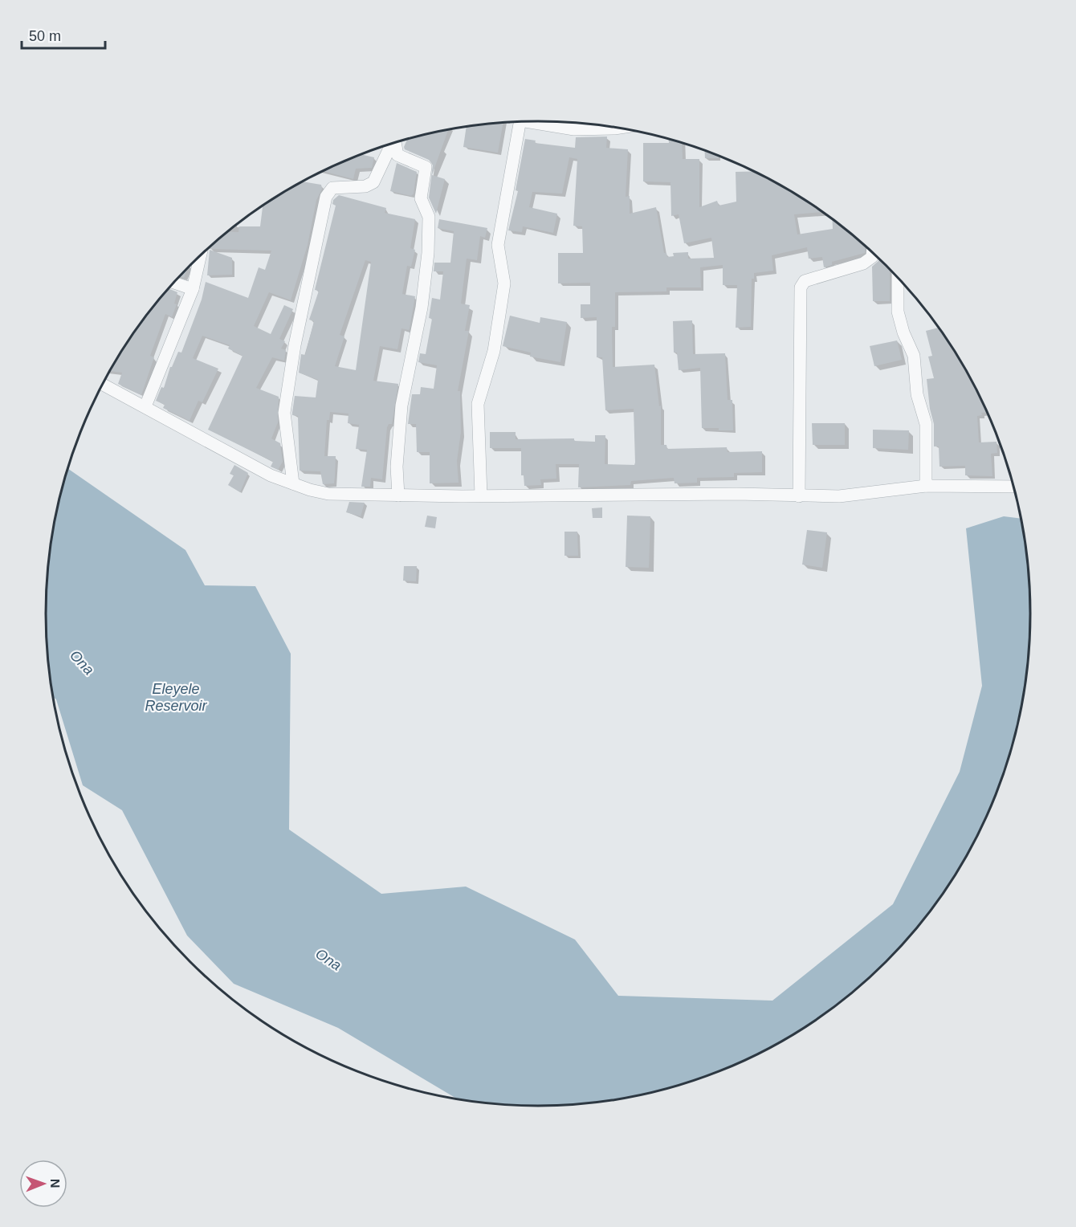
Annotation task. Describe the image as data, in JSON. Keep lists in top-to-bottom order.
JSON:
{
  "water": ["Ona", "Eleyele Reservoir"],
  "scale_bar": "50 m",
  "north": "right"
}
